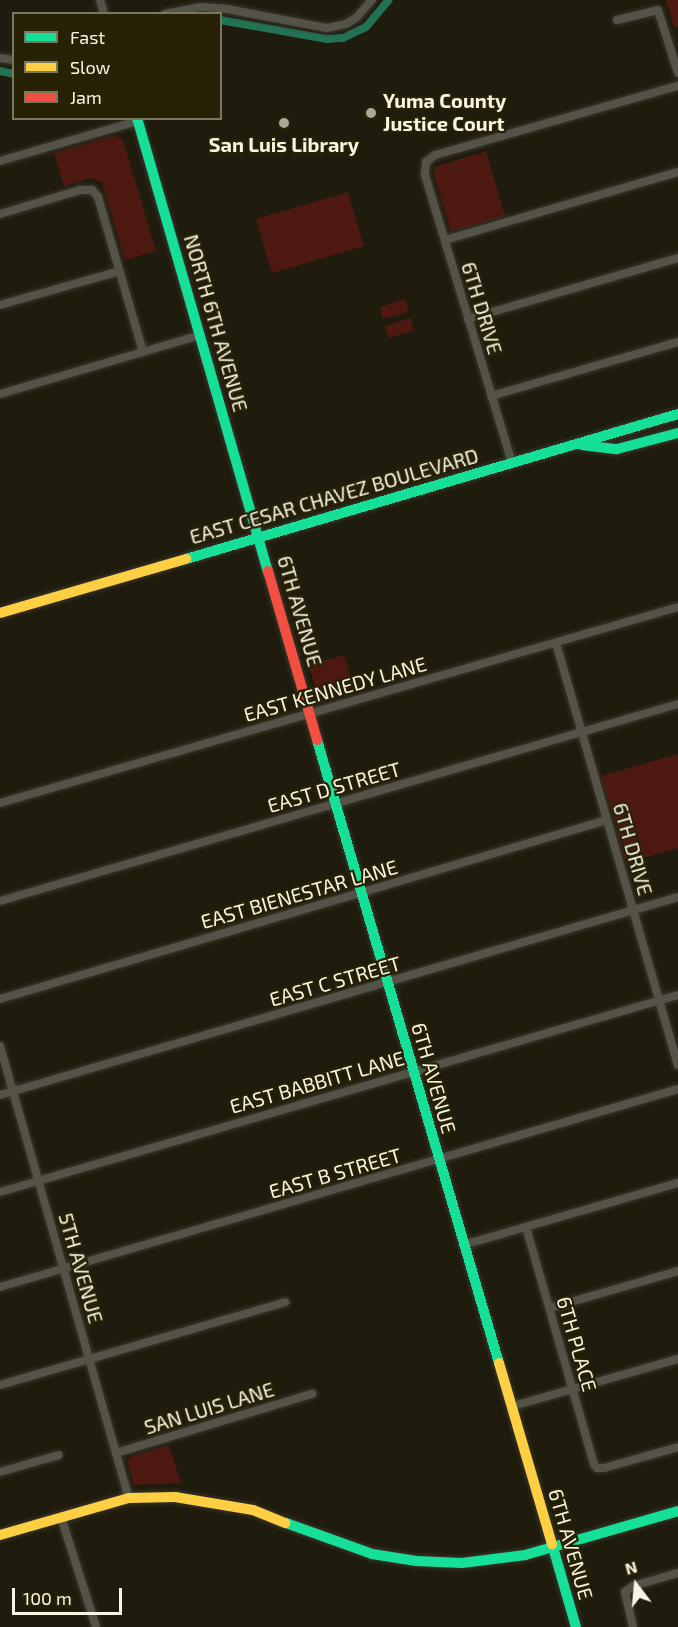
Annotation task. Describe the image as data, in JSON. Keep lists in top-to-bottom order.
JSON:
{
  "streets": {
    "main road": ["NORTH 6TH AVENUE", "EAST CESAR CHAVEZ BOULEVARD", "6TH AVENUE"],
    "street": [
      "6TH DRIVE",
      "EAST KENNEDY LANE",
      "EAST D STREET",
      "EAST BIENESTAR LANE",
      "EAST C STREET",
      "EAST BABBITT LANE",
      "EAST B STREET",
      "5TH AVENUE",
      "6TH PLACE",
      "SAN LUIS LANE"
    ]
  },
  "crossings": [
    ["6TH DRIVE", "EAST CESAR CHAVEZ BOULEVARD"],
    ["6TH DRIVE", "EAST KENNEDY LANE"],
    ["6TH DRIVE", "EAST D STREET"],
    ["6TH DRIVE", "EAST BIENESTAR LANE"],
    ["6TH DRIVE", "EAST C STREET"],
    ["6TH DRIVE", "EAST BABBITT LANE"],
    ["NORTH 6TH AVENUE", "EAST CESAR CHAVEZ BOULEVARD"],
    ["NORTH 6TH AVENUE", "6TH AVENUE"],
    ["EAST CESAR CHAVEZ BOULEVARD", "6TH AVENUE"],
    ["6TH AVENUE", "EAST KENNEDY LANE"],
    ["6TH AVENUE", "EAST D STREET"],
    ["6TH AVENUE", "EAST BIENESTAR LANE"],
    ["6TH AVENUE", "EAST C STREET"],
    ["6TH AVENUE", "EAST BABBITT LANE"],
    ["6TH AVENUE", "EAST B STREET"],
    ["EAST C STREET", "5TH AVENUE"],
    ["EAST BABBITT LANE", "5TH AVENUE"],
    ["EAST B STREET", "5TH AVENUE"],
    ["5TH AVENUE", "SAN LUIS LANE"]
  ],
  "places": ["Yuma County Justice Court", "San Luis Library"],
  "legend": ["Fast", "Slow", "Jam"],
  "scale_bar": "100 m",
  "north": "top"
}
